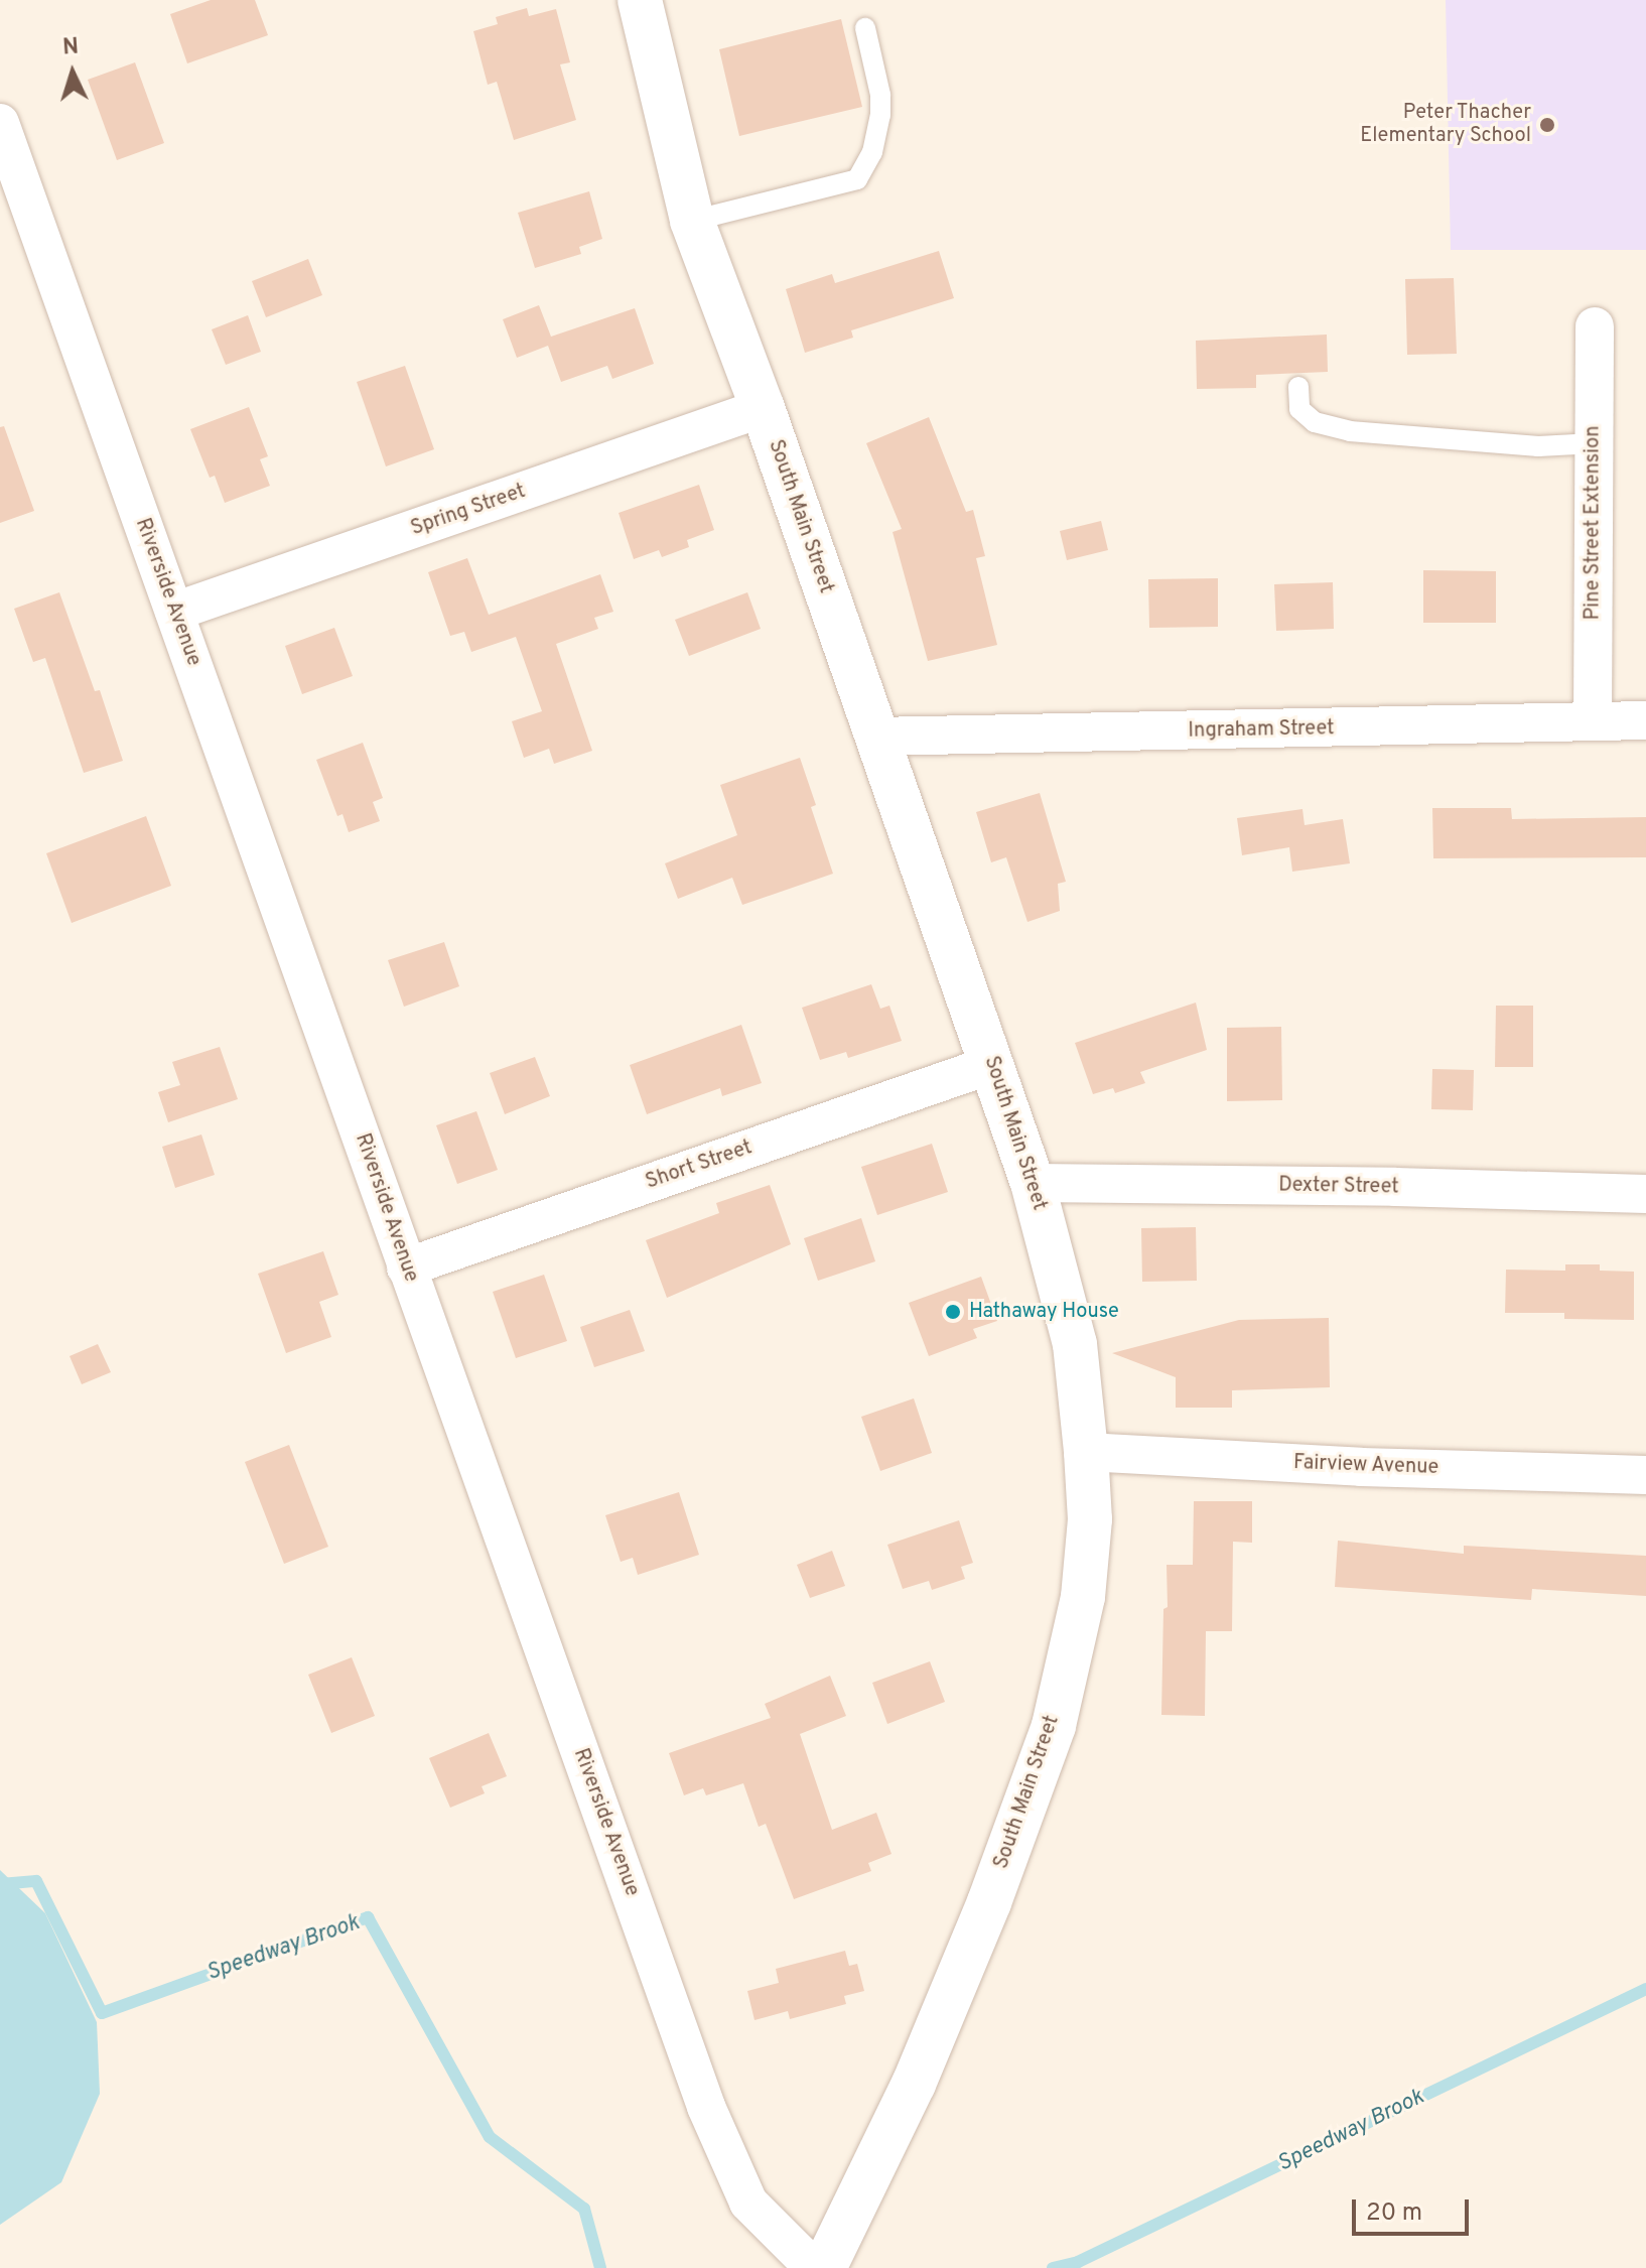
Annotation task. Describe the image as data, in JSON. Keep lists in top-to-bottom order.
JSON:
{
  "streets": {
    "main road": ["South Main Street"],
    "street": [
      "Spring Street",
      "Pine Street Extension",
      "Riverside Avenue",
      "Ingraham Street",
      "Short Street",
      "Dexter Street",
      "Fairview Avenue"
    ]
  },
  "crossings": [
    ["Spring Street", "South Main Street"],
    ["Spring Street", "Riverside Avenue"],
    ["South Main Street", "Ingraham Street"],
    ["South Main Street", "Short Street"],
    ["South Main Street", "Dexter Street"],
    ["South Main Street", "Fairview Avenue"],
    ["Pine Street Extension", "Ingraham Street"],
    ["Riverside Avenue", "Short Street"]
  ],
  "water": ["Speedway Brook"],
  "places": ["Peter Thacher Elementary School", "Hathaway House"],
  "scale_bar": "20 m",
  "north": "top"
}
